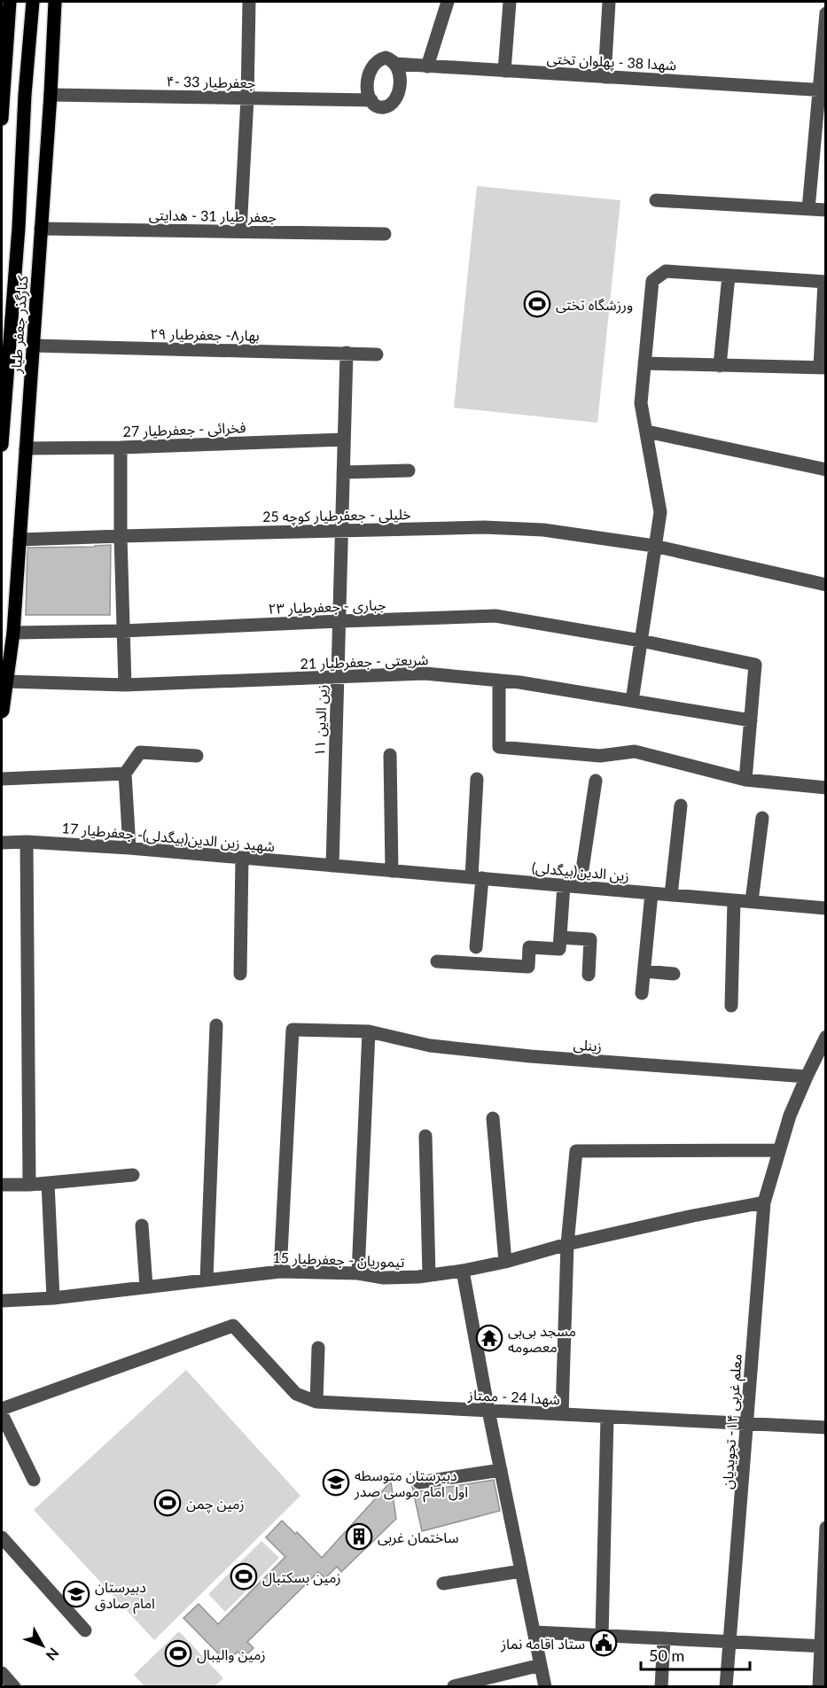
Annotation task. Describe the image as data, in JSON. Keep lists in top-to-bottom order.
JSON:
{
  "streets": {
    "main road": ["کنارگذر جعفر طیار"],
    "street": [
      "شهدا 38 - پهلوان تختی",
      "۴- جعفرطیار 33",
      "جعفر طیار 31 - هدایتی",
      "بهار۸- جعفرطیار ۲۹",
      "فخرائی - جعفرطیار 27",
      "خلیلی - جعفرطیار کوچه 25",
      "جباری - جعفرطیار ۲۳",
      "شریعتی - جعفرطیار 21",
      "زین الدین ۱۱",
      "شهید زین الدین(بیگدلی)- جعفرطیار 17",
      "زین الدین(بیگدلی)",
      "زینلی",
      "تیموریان - جعفرطیار 15",
      "شهدا 24 - ممتاز",
      "معلم غربی ۱۴- تجویدیان"
    ]
  },
  "crossings": [
    ["شهدا 38 - پهلوان تختی", "۴- جعفرطیار 33"],
    ["۴- جعفرطیار 33", "کنارگذر جعفر طیار"],
    ["جعفر طیار 31 - هدایتی", "کنارگذر جعفر طیار"],
    ["کنارگذر جعفر طیار", "بهار۸- جعفرطیار ۲۹"],
    ["کنارگذر جعفر طیار", "فخرائی - جعفرطیار 27"],
    ["کنارگذر جعفر طیار", "خلیلی - جعفرطیار کوچه 25"],
    ["کنارگذر جعفر طیار", "جباری - جعفرطیار ۲۳"],
    ["کنارگذر جعفر طیار", "شریعتی - جعفرطیار 21"],
    ["بهار۸- جعفرطیار ۲۹", "زین الدین ۱۱"],
    ["فخرائی - جعفرطیار 27", "زین الدین ۱۱"],
    ["خلیلی - جعفرطیار کوچه 25", "زین الدین ۱۱"],
    ["جباری - جعفرطیار ۲۳", "شریعتی - جعفرطیار 21"],
    ["جباری - جعفرطیار ۲۳", "زین الدین ۱۱"],
    ["شریعتی - جعفرطیار 21", "زین الدین ۱۱"],
    ["زین الدین ۱۱", "شهید زین الدین(بیگدلی)- جعفرطیار 17"],
    ["زین الدین ۱۱", "زین الدین(بیگدلی)"],
    ["شهید زین الدین(بیگدلی)- جعفرطیار 17", "زین الدین(بیگدلی)"],
    ["زینلی", "تیموریان - جعفرطیار 15"],
    ["زینلی", "معلم غربی ۱۴- تجویدیان"],
    ["تیموریان - جعفرطیار 15", "معلم غربی ۱۴- تجویدیان"],
    ["شهدا 24 - ممتاز", "معلم غربی ۱۴- تجویدیان"]
  ],
  "places": {
    "sports": [
      "ورزشگاه تختی",
      "زمین چمن",
      "زمین بسکتبال",
      "زمین والیبال"
    ],
    "temple": ["مسجد بی‌بی معصومه"],
    "school or university": ["دبیرستان متوسطه اول امام موسی صدر", "دبیرستان امام صادق"],
    "building": ["ساختمان غربی"],
    "public building": ["ستاد اقامه نماز"]
  },
  "scale_bar": "50 m",
  "north": "bottom right"
}
